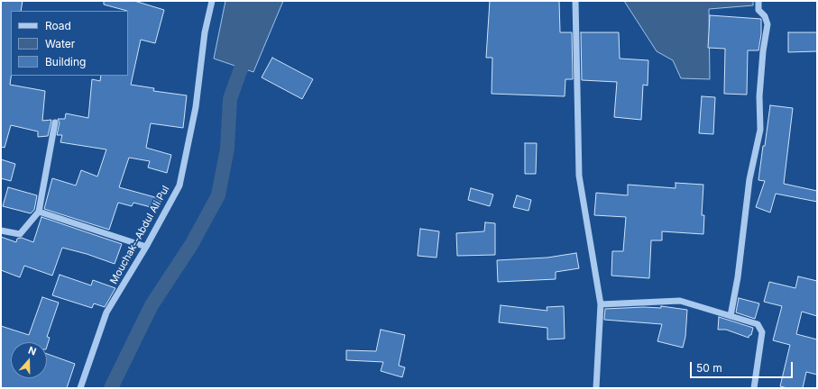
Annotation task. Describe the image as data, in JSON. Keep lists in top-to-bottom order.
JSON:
{
  "streets": {
    "street": ["Mouchak--Abdul Ali Pul"]
  },
  "legend": ["Road", "Water", "Building"],
  "scale_bar": "50 m",
  "north": "top"
}
